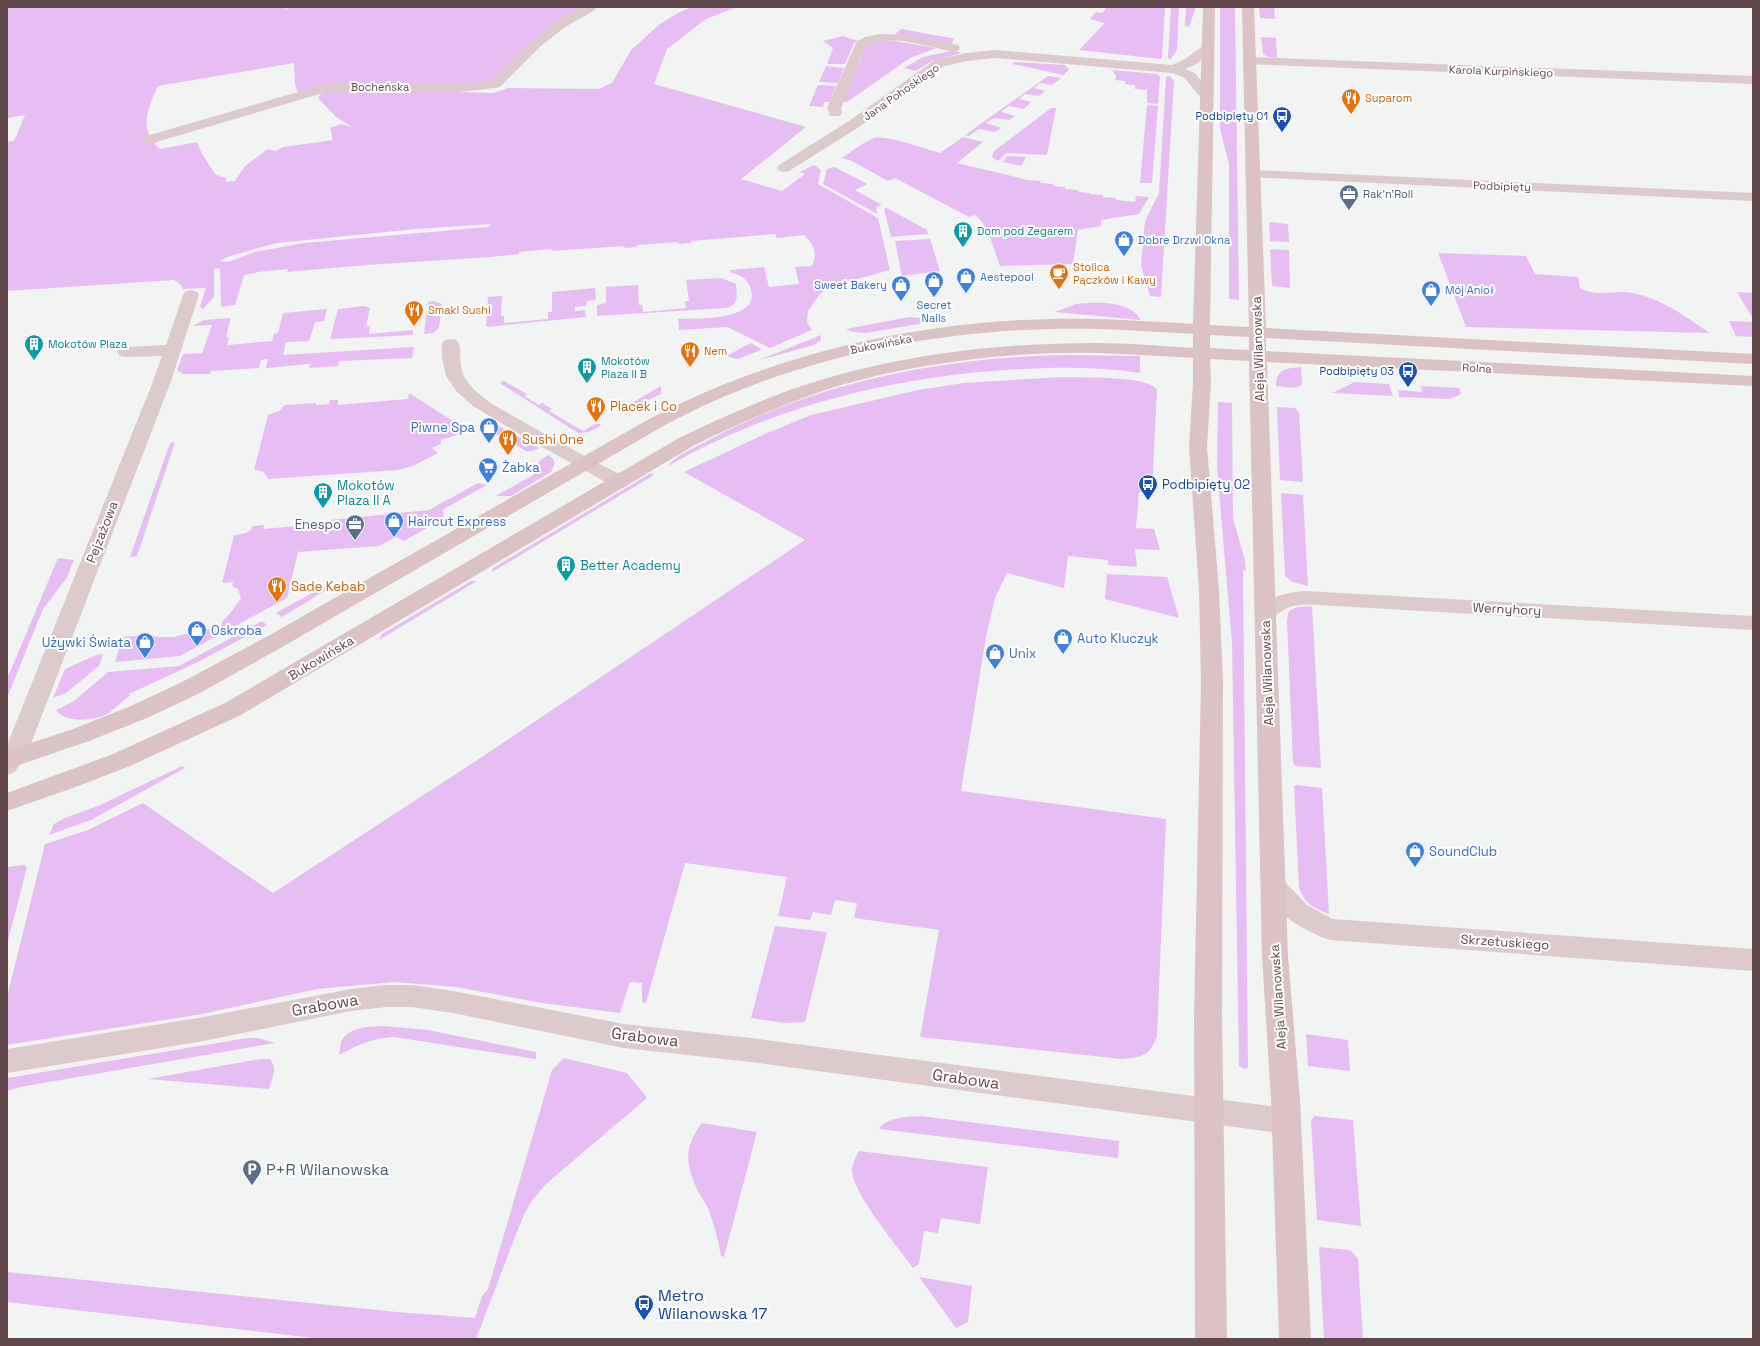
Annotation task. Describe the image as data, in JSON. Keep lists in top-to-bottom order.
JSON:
{
  "streets": {
    "main road": ["Bukowińska", "Aleja Wilanowska", "Rolna"],
    "street": [
      "Karola Kurpińskiego",
      "Bocheńska",
      "Jana Pohoskiego",
      "Podbipięty",
      "Pejzażowa",
      "Wernyhory",
      "Skrzetuskiego",
      "Grabowa"
    ]
  },
  "crossings": [
    ["Karola Kurpińskiego", "Aleja Wilanowska"],
    ["Podbipięty", "Aleja Wilanowska"],
    ["Bukowińska", "Rolna"],
    ["Bukowińska", "Pejzażowa"],
    ["Aleja Wilanowska", "Rolna"],
    ["Aleja Wilanowska", "Wernyhory"],
    ["Aleja Wilanowska", "Skrzetuskiego"],
    ["Aleja Wilanowska", "Grabowa"]
  ],
  "places": {
    "restaurant": [
      "Suparom",
      "Smaki Sushi",
      "Nem",
      "Placek i Co",
      "Sushi One",
      "Sade Kebab"
    ],
    "bus stop": [
      "Podbipięty 01",
      "Podbipięty 03",
      "Podbipięty 02",
      "Metro Wilanowska 17"
    ],
    "office": ["Rak'n'Roll", "Enespo"],
    "building": [
      "Dom pod Zegarem",
      "Mokotów Plaza",
      "Mokotów Plaza II B",
      "Mokotów Plaza II A",
      "Better Academy"
    ],
    "shop": [
      "Dobre Drzwi Okna",
      "Aestepool",
      "Secret Nails",
      "Sweet Bakery",
      "Mój Anioł",
      "Piwne Spa",
      "Haircut Express",
      "Oskroba",
      "Auto Kluczyk",
      "Używki Świata",
      "Unix",
      "SoundClub"
    ],
    "cafe": ["Stolica Pączków i Kawy"],
    "supermarket": ["Żabka"],
    "parking": ["P+R Wilanowska"]
  }
}
